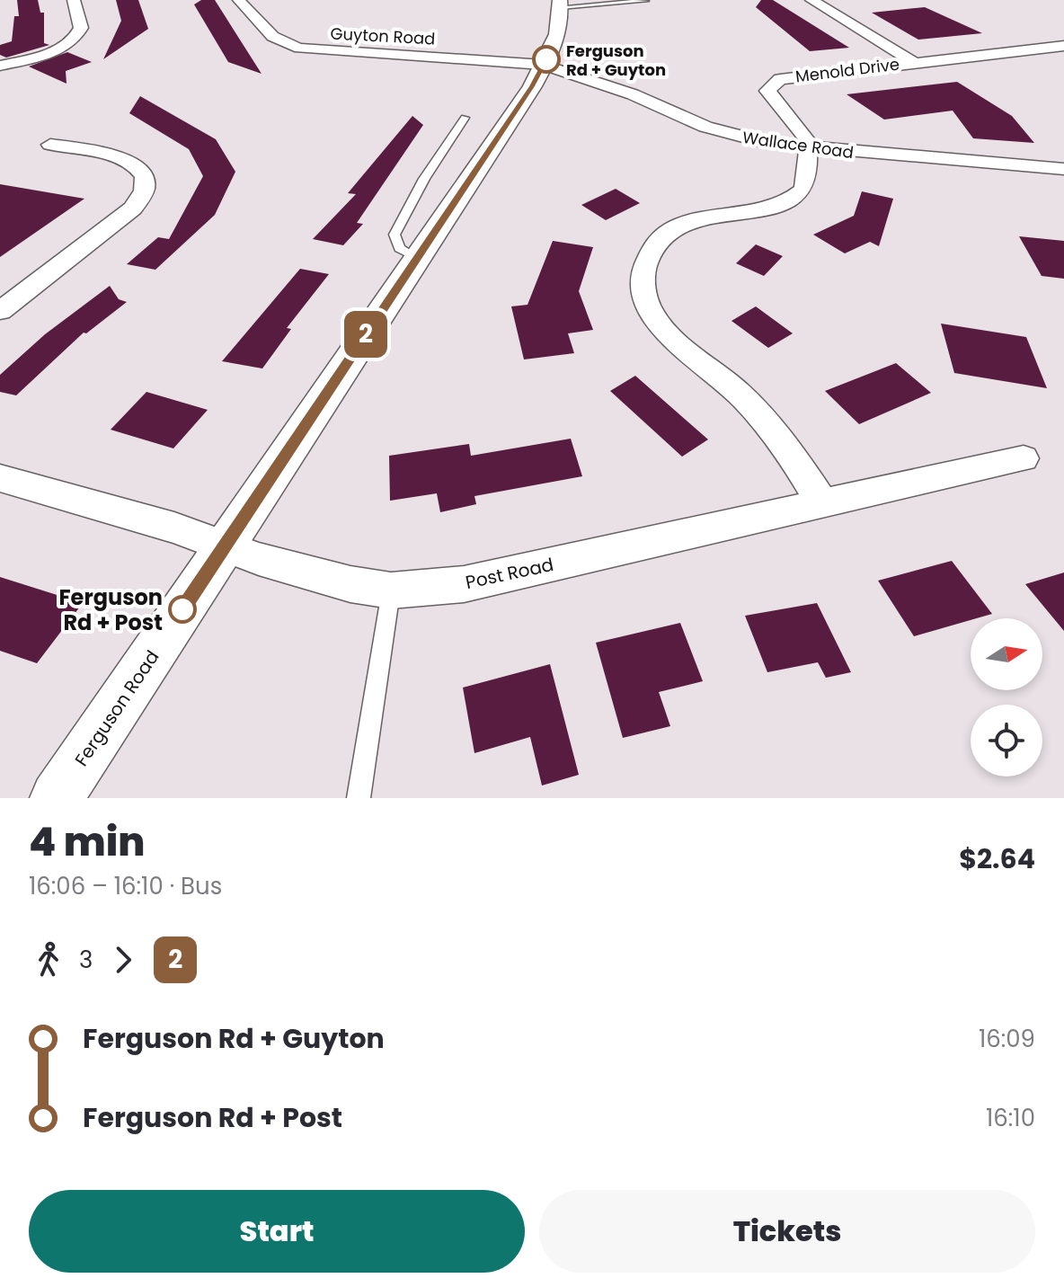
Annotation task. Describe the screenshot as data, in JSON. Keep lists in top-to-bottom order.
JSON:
{
  "streets": {
    "street": [
      "Guyton Road",
      "Menold Drive",
      "Wallace Road",
      "Post Road",
      "Ferguson Road"
    ]
  },
  "crossings": [
    ["Guyton Road", "Wallace Road"],
    ["Guyton Road", "Ferguson Road"],
    ["Menold Drive", "Wallace Road"],
    ["Menold Drive", "Post Road"],
    ["Wallace Road", "Ferguson Road"],
    ["Post Road", "Ferguson Road"]
  ],
  "places": ["Ferguson Rd + Guyton", "Ferguson Rd + Post"],
  "lines": ["bus line 2"],
  "north": "right",
  "page": {
    "on_map": "2",
    "heading": ["4 min", "16:06 – 16:10 · Bus", "$2.64"],
    "legs": ["3", "2"],
    "list": [
      {
        "name": "Ferguson Rd + Guyton",
        "value": "16:09"
      },
      {
        "name": "Ferguson Rd + Post",
        "value": "16:10"
      }
    ],
    "buttons": ["Start", "Tickets"]
  }
}
